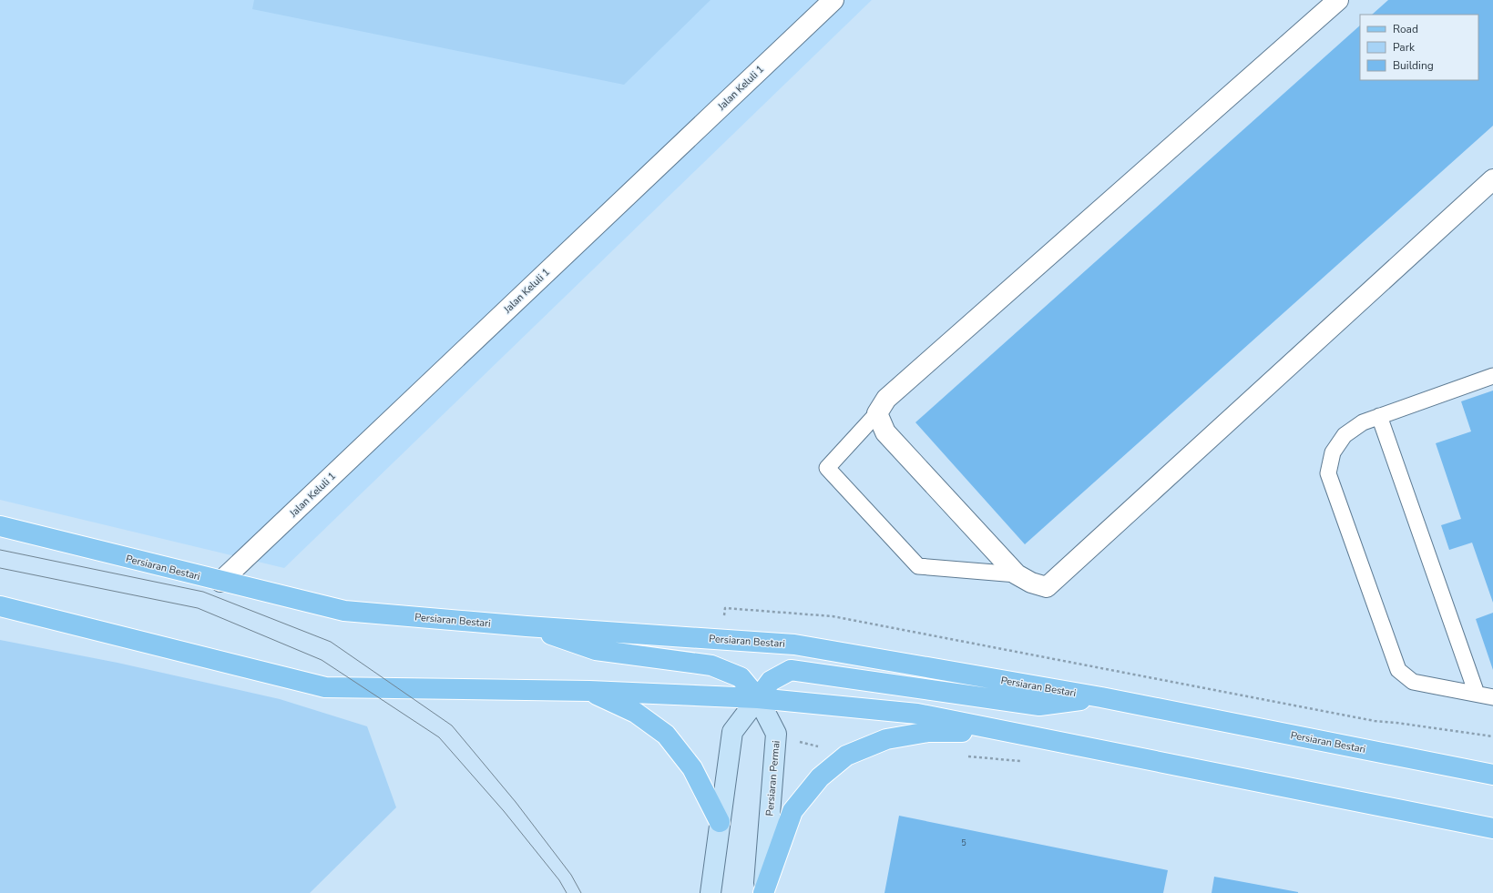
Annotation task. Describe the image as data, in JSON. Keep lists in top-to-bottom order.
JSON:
{
  "streets": {
    "main road": ["Persiaran Bestari", "Persiaran Permai"],
    "street": ["Jalan Keluli 1"]
  },
  "crossings": [
    ["Jalan Keluli 1", "Persiaran Bestari"]
  ],
  "house_numbers": ["5"],
  "legend": ["Road", "Park", "Building"]
}
